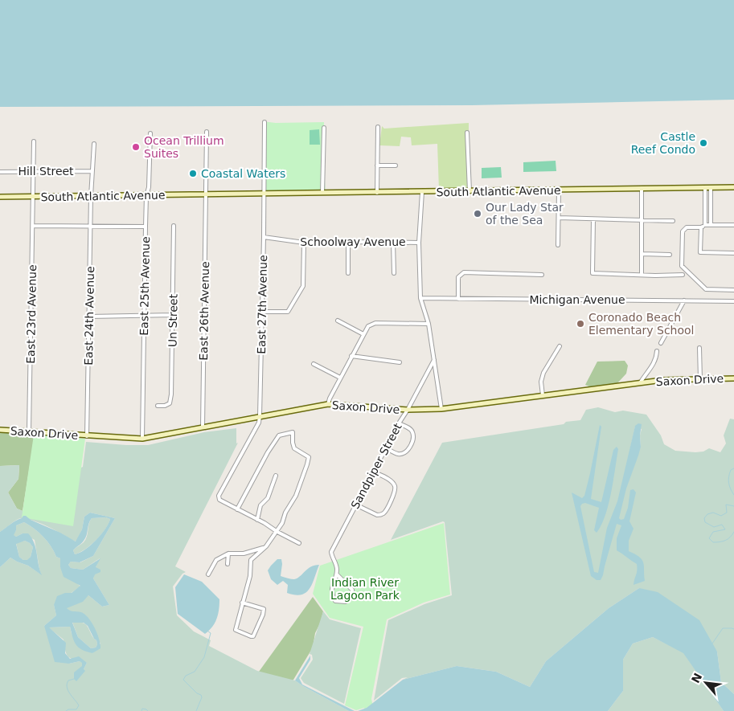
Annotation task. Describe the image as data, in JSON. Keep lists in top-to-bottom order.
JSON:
{
  "streets": {
    "street": [
      "Hill Street",
      "South Atlantic Avenue",
      "Schoolway Avenue",
      "East 25th Avenue",
      "Michigan Avenue",
      "East 27th Avenue",
      "East 26th Avenue",
      "East 23rd Avenue",
      "East 24th Avenue",
      "Un Street",
      "Saxon Drive",
      "Sandpiper Street"
    ]
  },
  "crossings": [
    ["Hill Street", "East 23rd Avenue"],
    ["Hill Street", "East 24th Avenue"],
    ["South Atlantic Avenue", "East 25th Avenue"],
    ["South Atlantic Avenue", "East 27th Avenue"],
    ["South Atlantic Avenue", "East 26th Avenue"],
    ["South Atlantic Avenue", "East 23rd Avenue"],
    ["South Atlantic Avenue", "East 24th Avenue"],
    ["Schoolway Avenue", "Michigan Avenue"],
    ["Schoolway Avenue", "East 27th Avenue"],
    ["Schoolway Avenue", "Saxon Drive"],
    ["Schoolway Avenue", "Sandpiper Street"],
    ["East 25th Avenue", "Saxon Drive"],
    ["East 27th Avenue", "Saxon Drive"],
    ["East 26th Avenue", "Saxon Drive"],
    ["East 23rd Avenue", "Saxon Drive"],
    ["East 24th Avenue", "Saxon Drive"],
    ["Saxon Drive", "Sandpiper Street"]
  ],
  "parks": ["Indian River Lagoon Park"],
  "places": [
    "Castle Reef Condo",
    "Ocean Trillium Suites",
    "Coastal Waters",
    "Our Lady Star of the Sea",
    "Coronado Beach Elementary School"
  ],
  "north": "top left"
}
